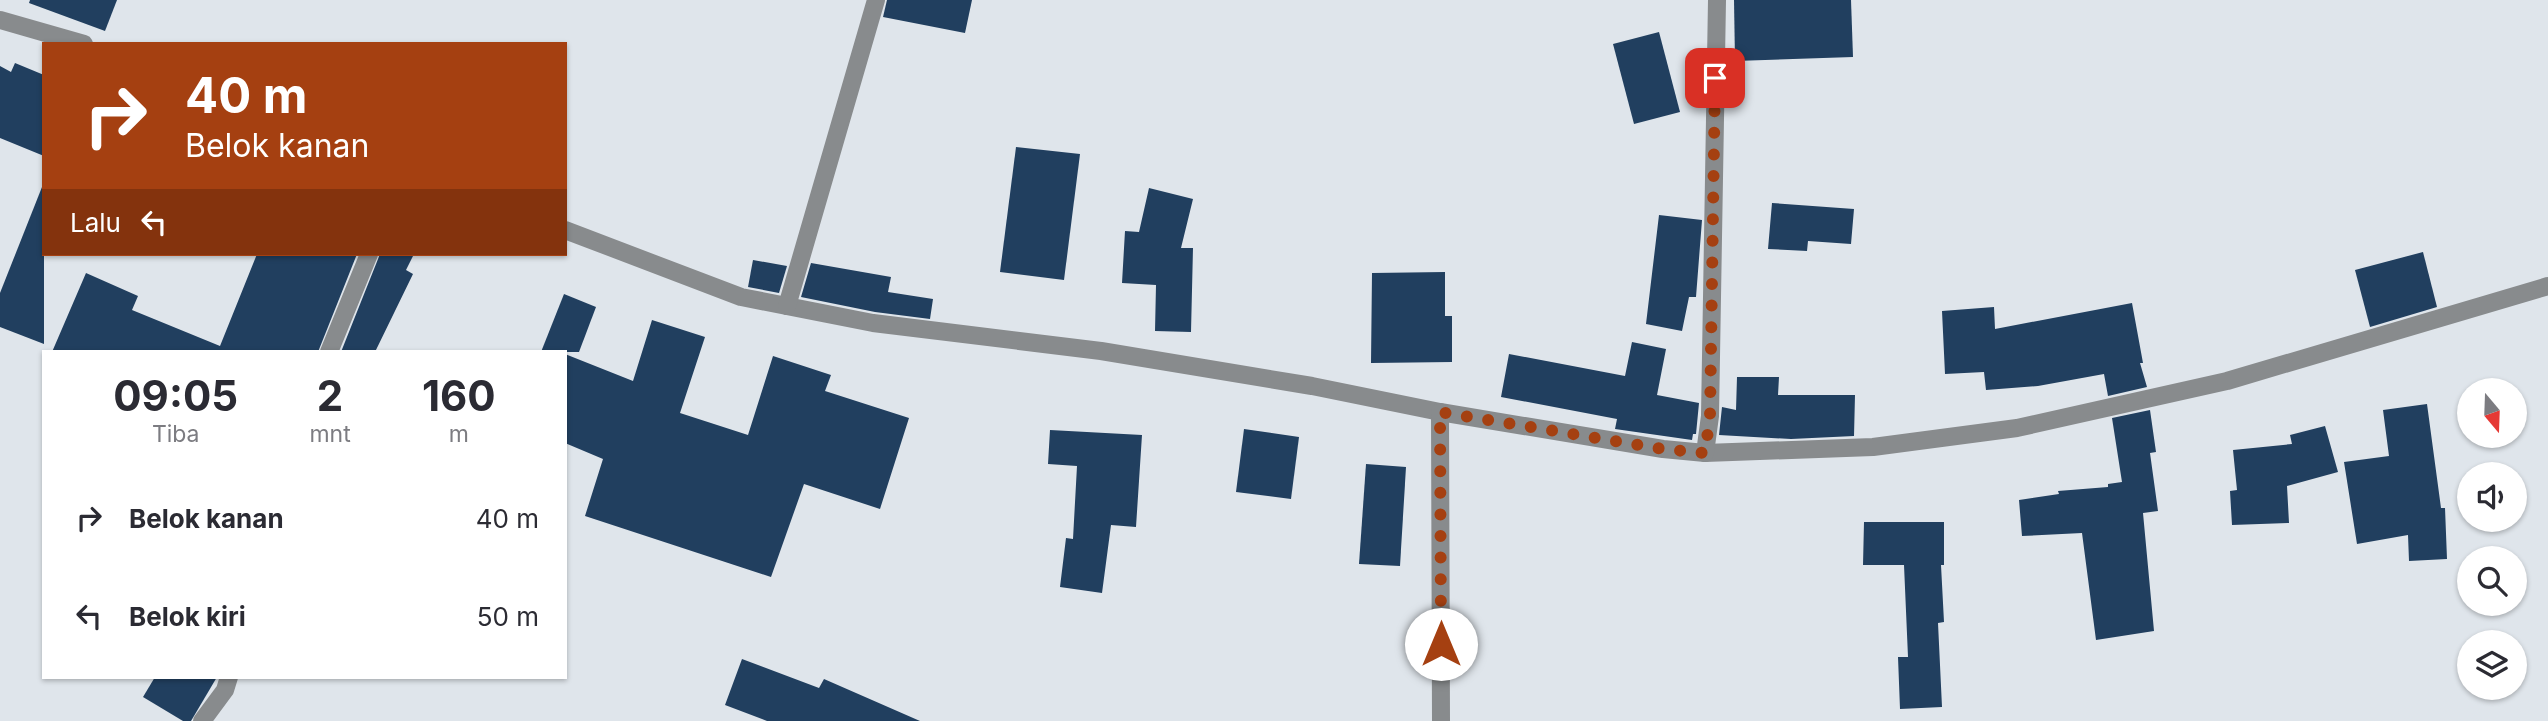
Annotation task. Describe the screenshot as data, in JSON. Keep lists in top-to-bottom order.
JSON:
{
  "north": "bottom",
  "page": {
    "turn": ["40 m", "Belok kanan"],
    "then": "Lalu",
    "eta": [
      "09:05",
      "Tiba",
      "2",
      "mnt",
      "160",
      "m"
    ],
    "list": [
      {
        "name": "Belok kanan",
        "value": "40 m"
      },
      {
        "name": "Belok kiri",
        "value": "50 m"
      }
    ]
  }
}
